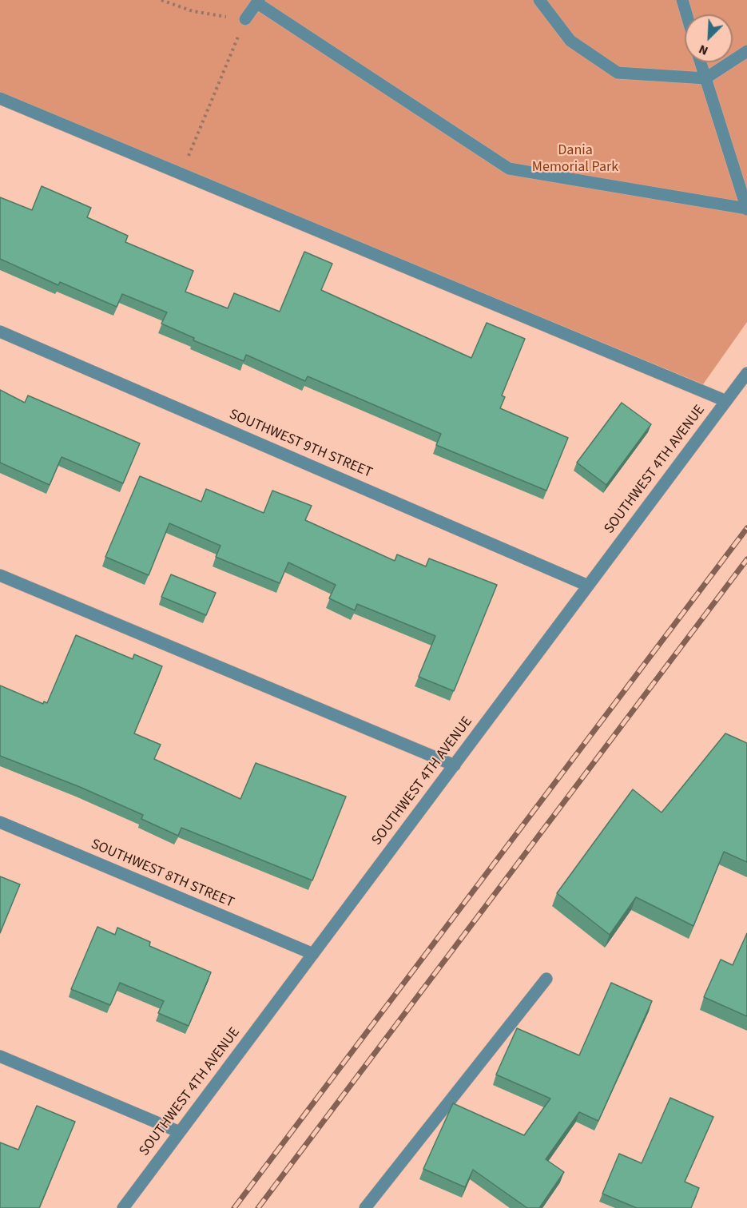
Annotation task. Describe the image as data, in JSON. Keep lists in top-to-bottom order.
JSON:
{
  "streets": {
    "street": ["SOUTHWEST 9TH STREET", "SOUTHWEST 4TH AVENUE", "SOUTHWEST 8TH STREET"]
  },
  "crossings": [
    ["SOUTHWEST 9TH STREET", "SOUTHWEST 4TH AVENUE"],
    ["SOUTHWEST 4TH AVENUE", "SOUTHWEST 8TH STREET"]
  ],
  "parks": ["Dania Memorial Park"],
  "north": "bottom left"
}
